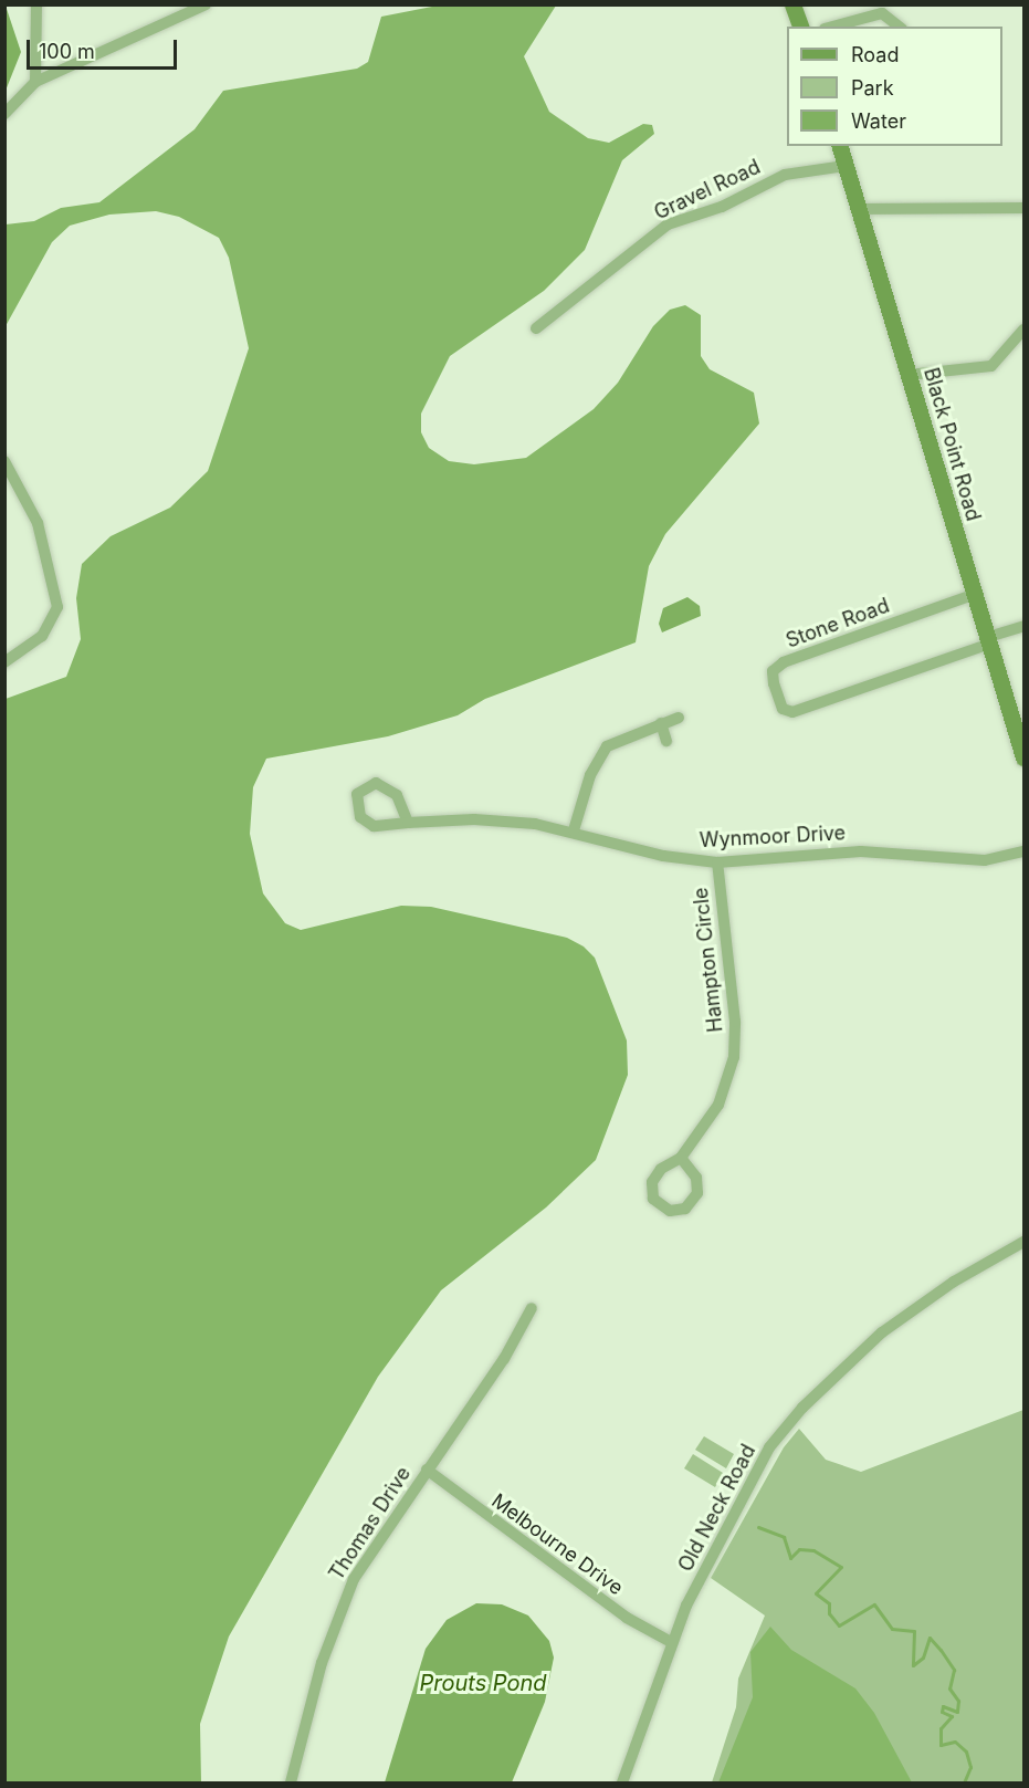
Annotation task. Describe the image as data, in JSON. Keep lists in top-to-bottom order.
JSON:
{
  "streets": {
    "main road": ["Black Point Road"],
    "street": [
      "Gravel Road",
      "Stone Road",
      "Wynmoor Drive",
      "Hampton Circle",
      "Old Neck Road",
      "Thomas Drive",
      "Melbourne Drive"
    ]
  },
  "crossings": [
    ["Gravel Road", "Black Point Road"],
    ["Black Point Road", "Stone Road"],
    ["Wynmoor Drive", "Hampton Circle"],
    ["Old Neck Road", "Melbourne Drive"],
    ["Thomas Drive", "Melbourne Drive"]
  ],
  "water": ["Prouts Pond"],
  "legend": ["Road", "Park", "Water"],
  "scale_bar": "100 m"
}
